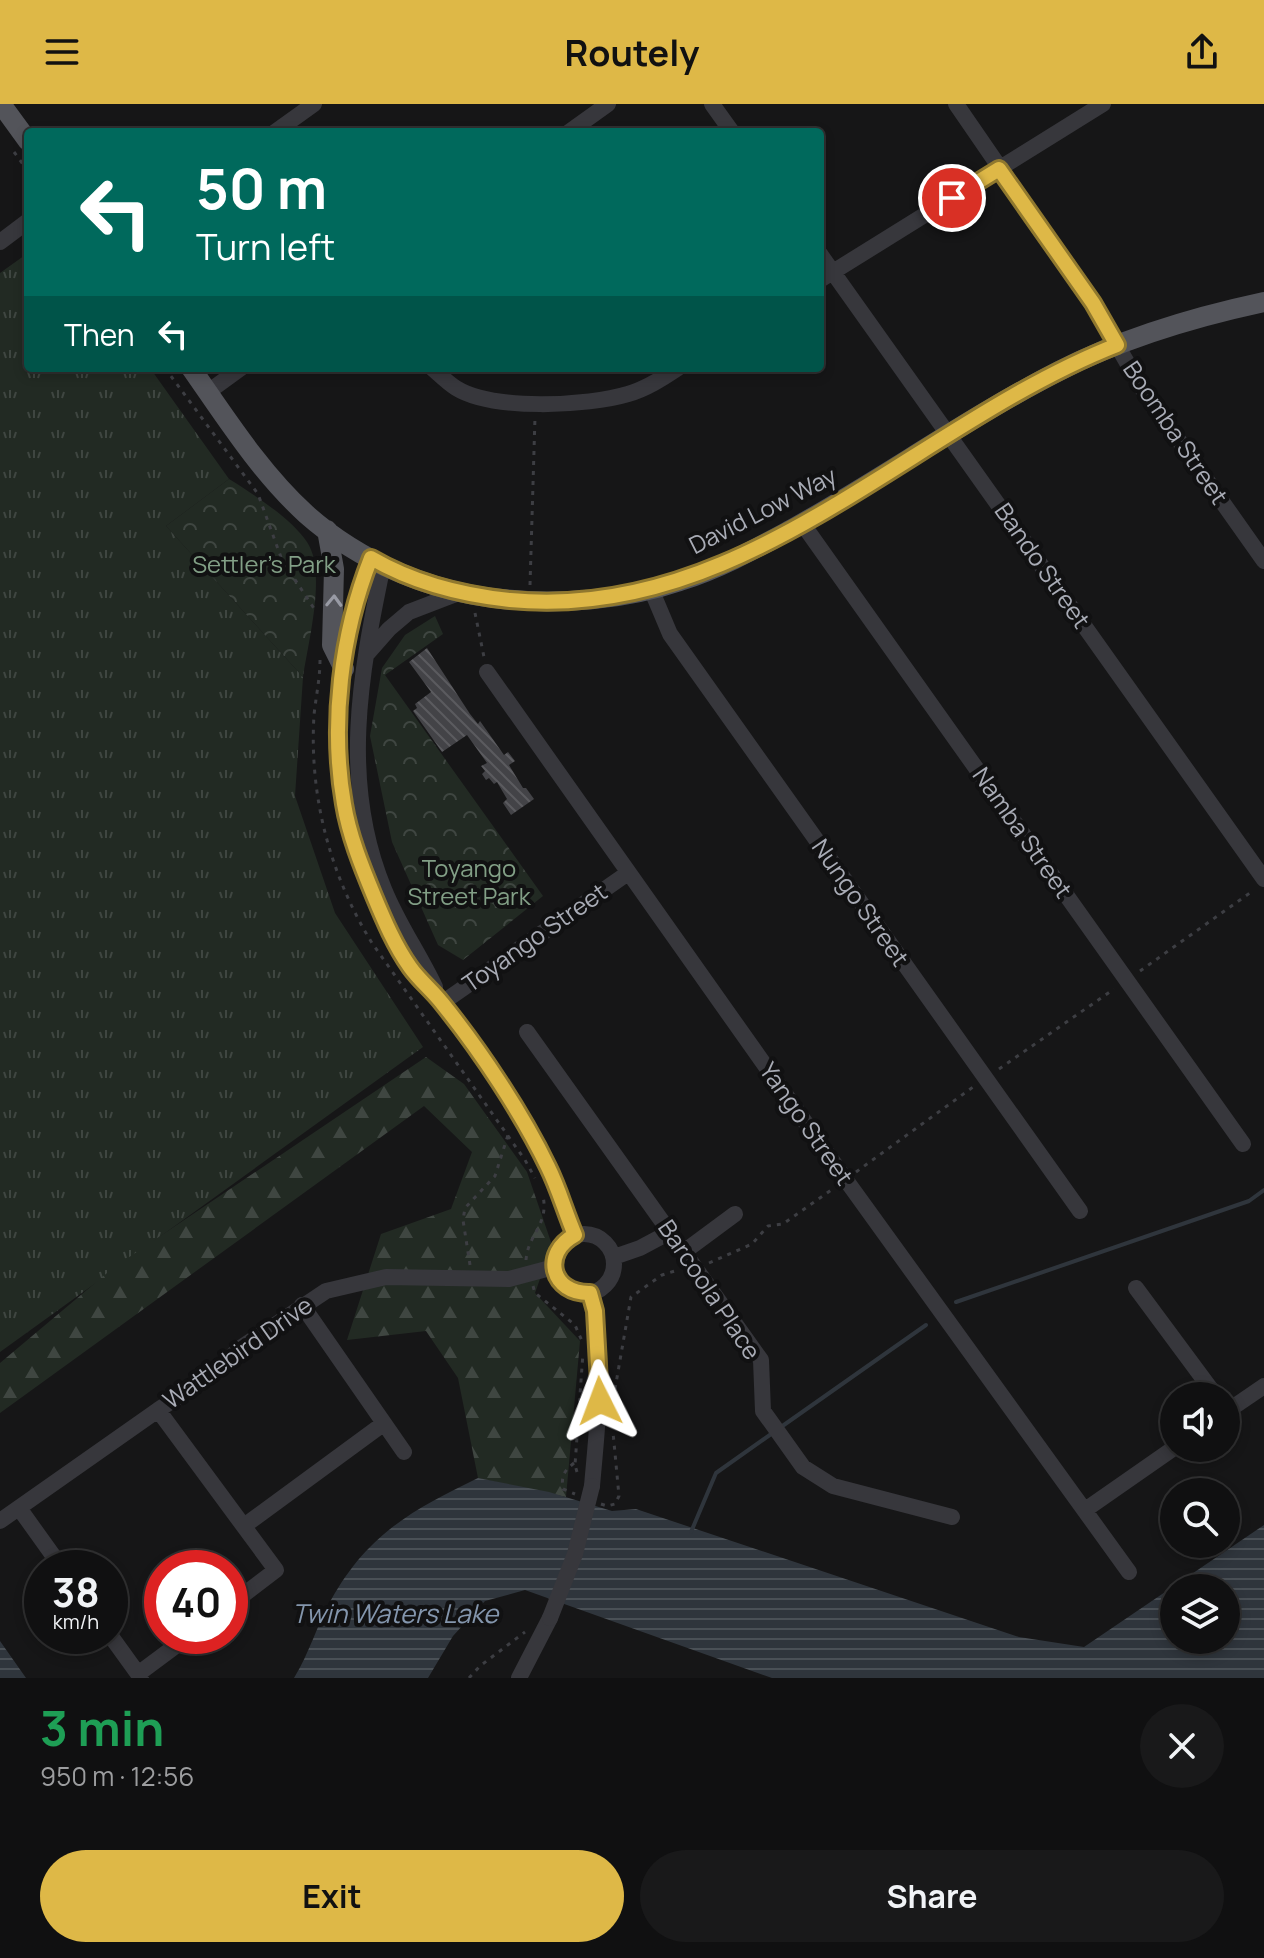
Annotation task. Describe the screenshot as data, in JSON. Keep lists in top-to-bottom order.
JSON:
{
  "streets": {
    "main road": ["David Low Way"],
    "street": [
      "Boomba Street",
      "Bando Street",
      "Namba Street",
      "Nungo Street",
      "Toyango Street",
      "Yango Street",
      "Barcoola Place",
      "Wattlebird Drive"
    ]
  },
  "crossings": [
    ["Boomba Street", "David Low Way"],
    ["David Low Way", "Bando Street"],
    ["David Low Way", "Namba Street"],
    ["David Low Way", "Nungo Street"],
    ["Toyango Street", "Yango Street"]
  ],
  "water": ["Twin Waters Lake"],
  "parks": ["Settler's Park", "Toyango Street Park"],
  "page": {
    "header": "Routely",
    "turn": ["50 m", "Turn left"],
    "then": "Then",
    "speed": "38 km/h",
    "limit": "40",
    "heading": ["3 min", "950 m · 12:56"],
    "buttons": ["Exit", "Share"]
  }
}
